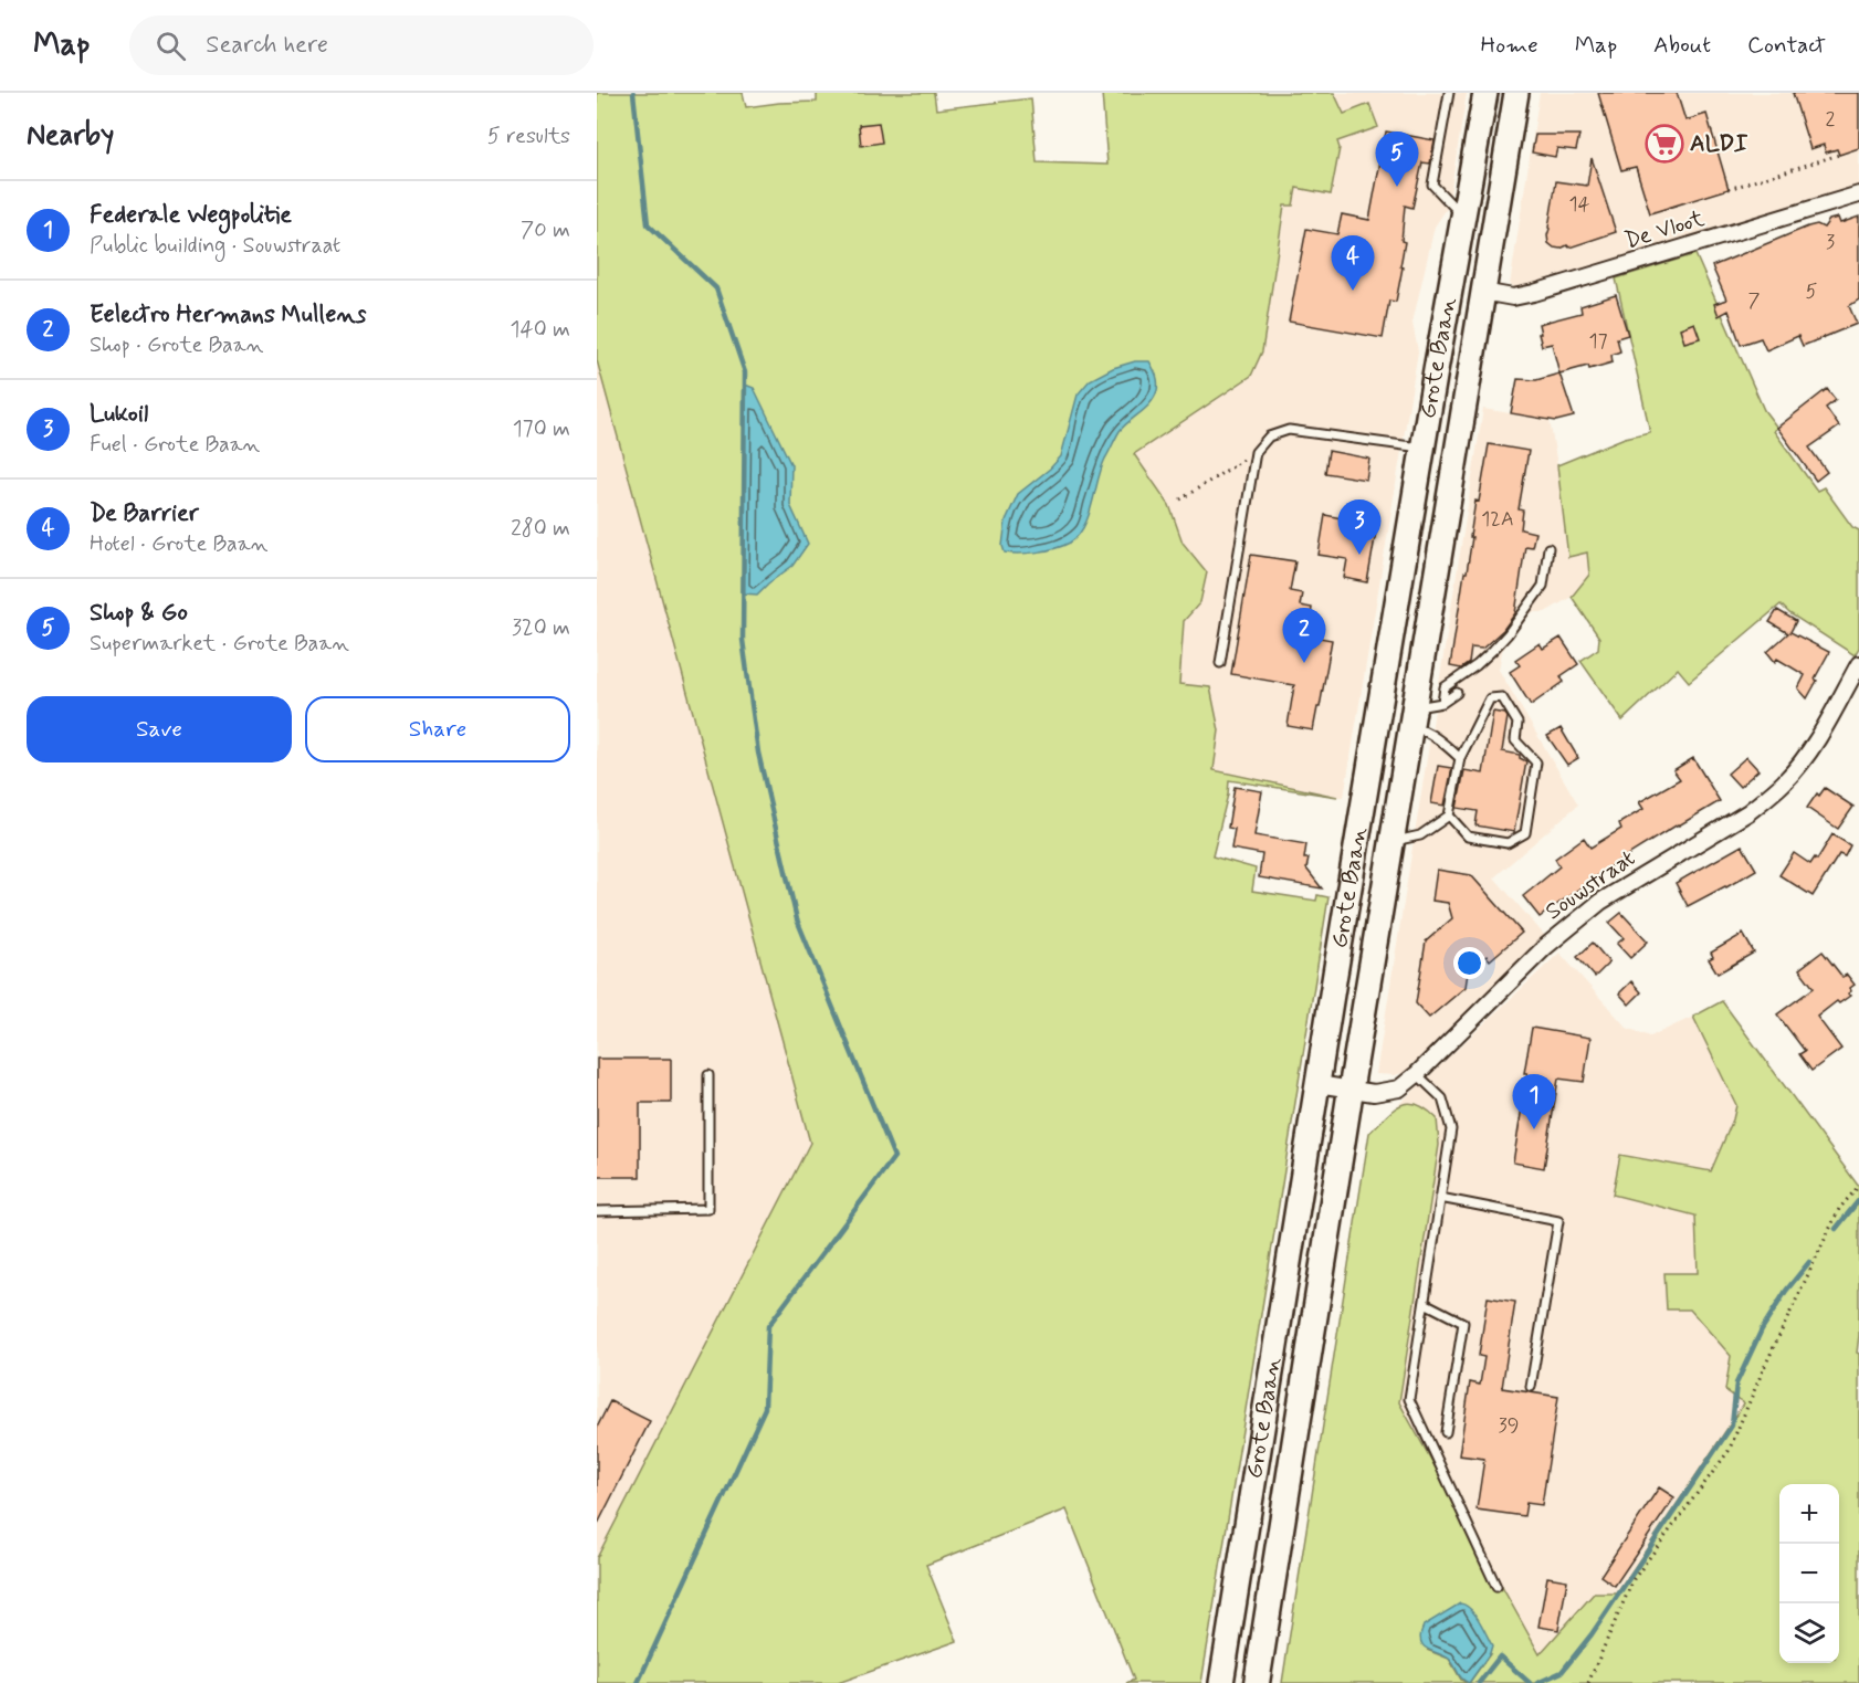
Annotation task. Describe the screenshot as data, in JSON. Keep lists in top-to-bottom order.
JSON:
{
  "streets": {
    "highway": ["Grote Baan"],
    "street": ["De Vloot", "Souwstraat"]
  },
  "crossings": [
    ["De Vloot", "Grote Baan"],
    ["Grote Baan", "Souwstraat"]
  ],
  "places": {
    "supermarket": ["ALDI"]
  },
  "house_numbers": [
    "2",
    "14",
    "3",
    "5",
    "7",
    "17",
    "12A",
    "39"
  ],
  "page": {
    "header": "Map",
    "search": "Search here",
    "nav": [
      "Home",
      "Map",
      "About",
      "Contact"
    ],
    "heading": ["Nearby", "5 results"],
    "pins": [
      "5",
      "4",
      "3",
      "2",
      "1"
    ],
    "list": [
      {
        "mark": "1",
        "name": "Federale Wegpolitie",
        "note": "Public building · Souwstraat",
        "value": "70 m"
      },
      {
        "mark": "2",
        "name": "Eelectro Hermans Mullens",
        "note": "Shop · Grote Baan",
        "value": "140 m"
      },
      {
        "mark": "3",
        "name": "Lukoil",
        "note": "Fuel · Grote Baan",
        "value": "170 m"
      },
      {
        "mark": "4",
        "name": "De Barrier",
        "note": "Hotel · Grote Baan",
        "value": "280 m"
      },
      {
        "mark": "5",
        "name": "Shop & Go",
        "note": "Supermarket · Grote Baan",
        "value": "320 m"
      }
    ],
    "buttons": ["Save", "Share"],
    "map_buttons": ["+", "−"]
  }
}
